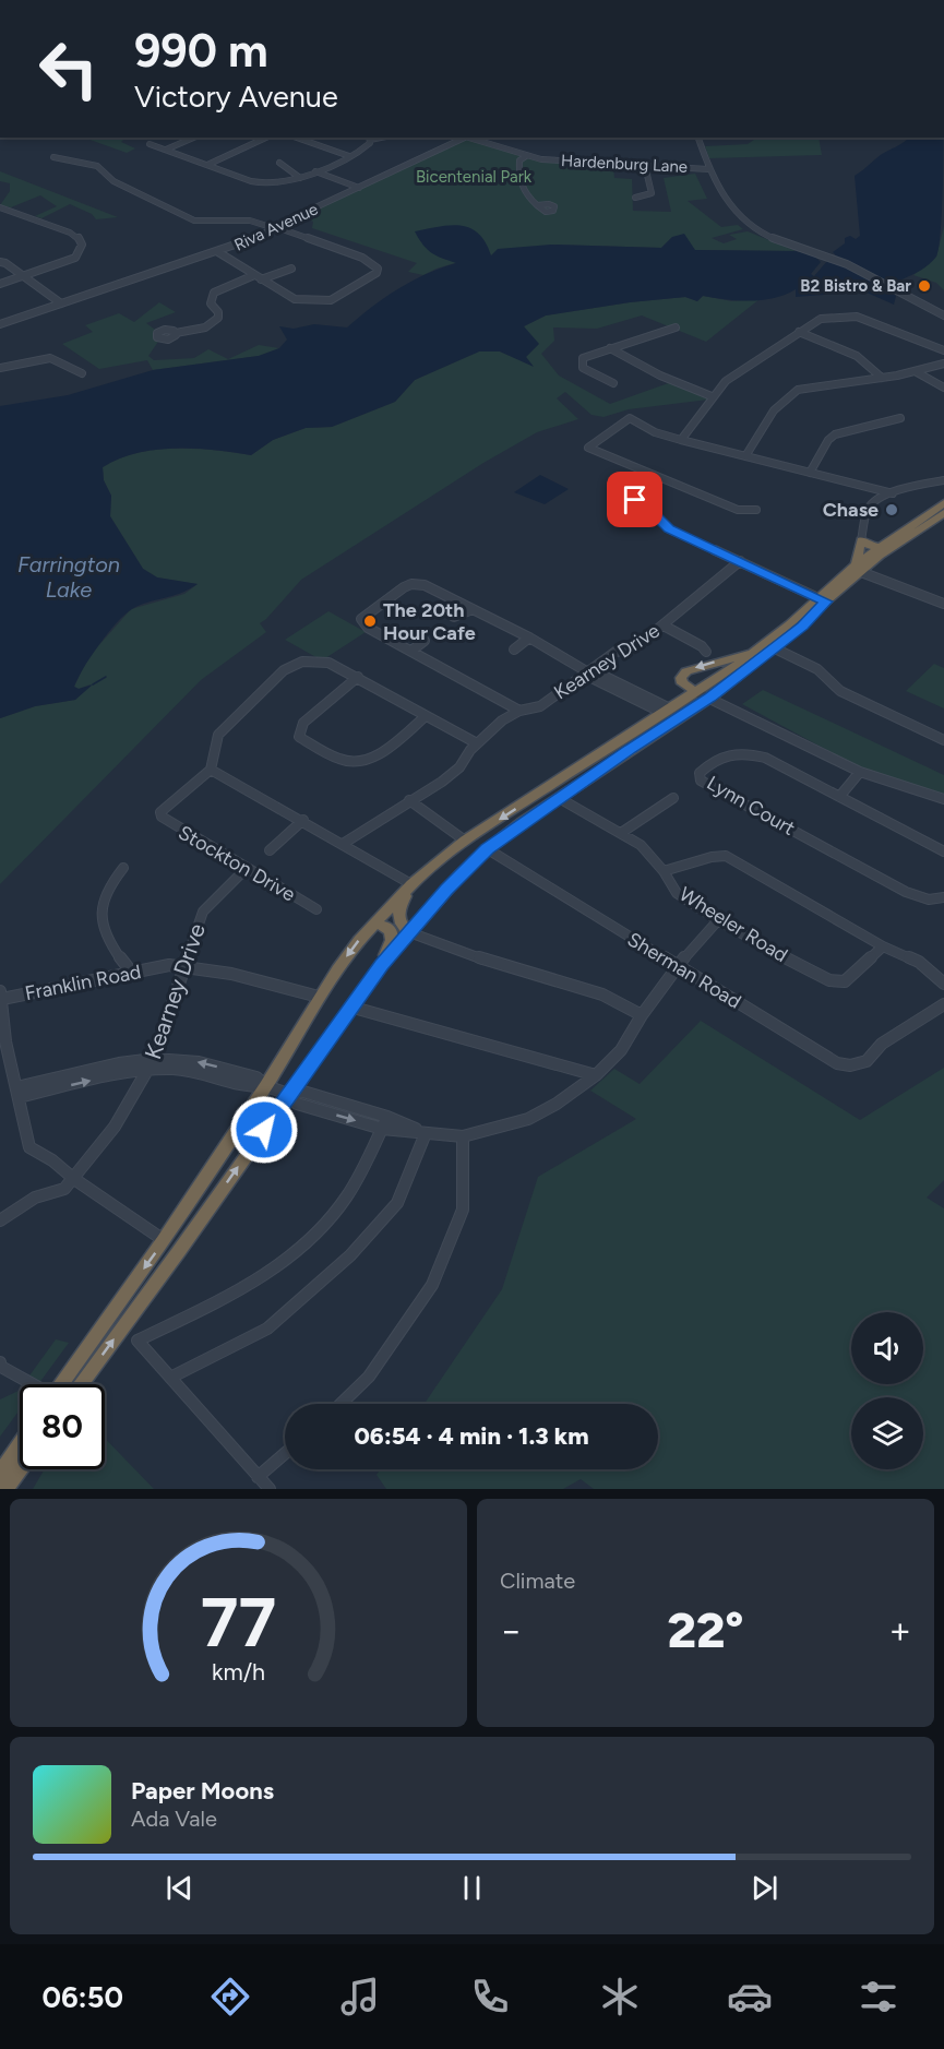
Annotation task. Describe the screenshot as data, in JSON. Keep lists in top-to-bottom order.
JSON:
{
  "streets": {
    "street": [
      "Hardenburg Lane",
      "Riva Avenue",
      "Kearney Drive",
      "Lynn Court",
      "Stockton Drive",
      "Wheeler Road",
      "Sherman Road",
      "Franklin Road"
    ]
  },
  "crossings": [
    ["Kearney Drive", "Stockton Drive"],
    ["Kearney Drive", "Franklin Road"]
  ],
  "water": ["Farrington Lake"],
  "parks": ["Bicentenial Park"],
  "places": ["B2 Bistro & Bar", "Chase", "The 20th Hour Cafe"],
  "page": {
    "turn": ["990 m", "Victory Avenue"],
    "limit": "80",
    "trip": "06:54 · 4 min · 1.3 km",
    "tile": "Climate",
    "heat": ["−", "22°", "+"],
    "song": ["Paper Moons", "Ada Vale"],
    "tabs": "06:50",
    "gauge": ["77", "km/h"]
  }
}
